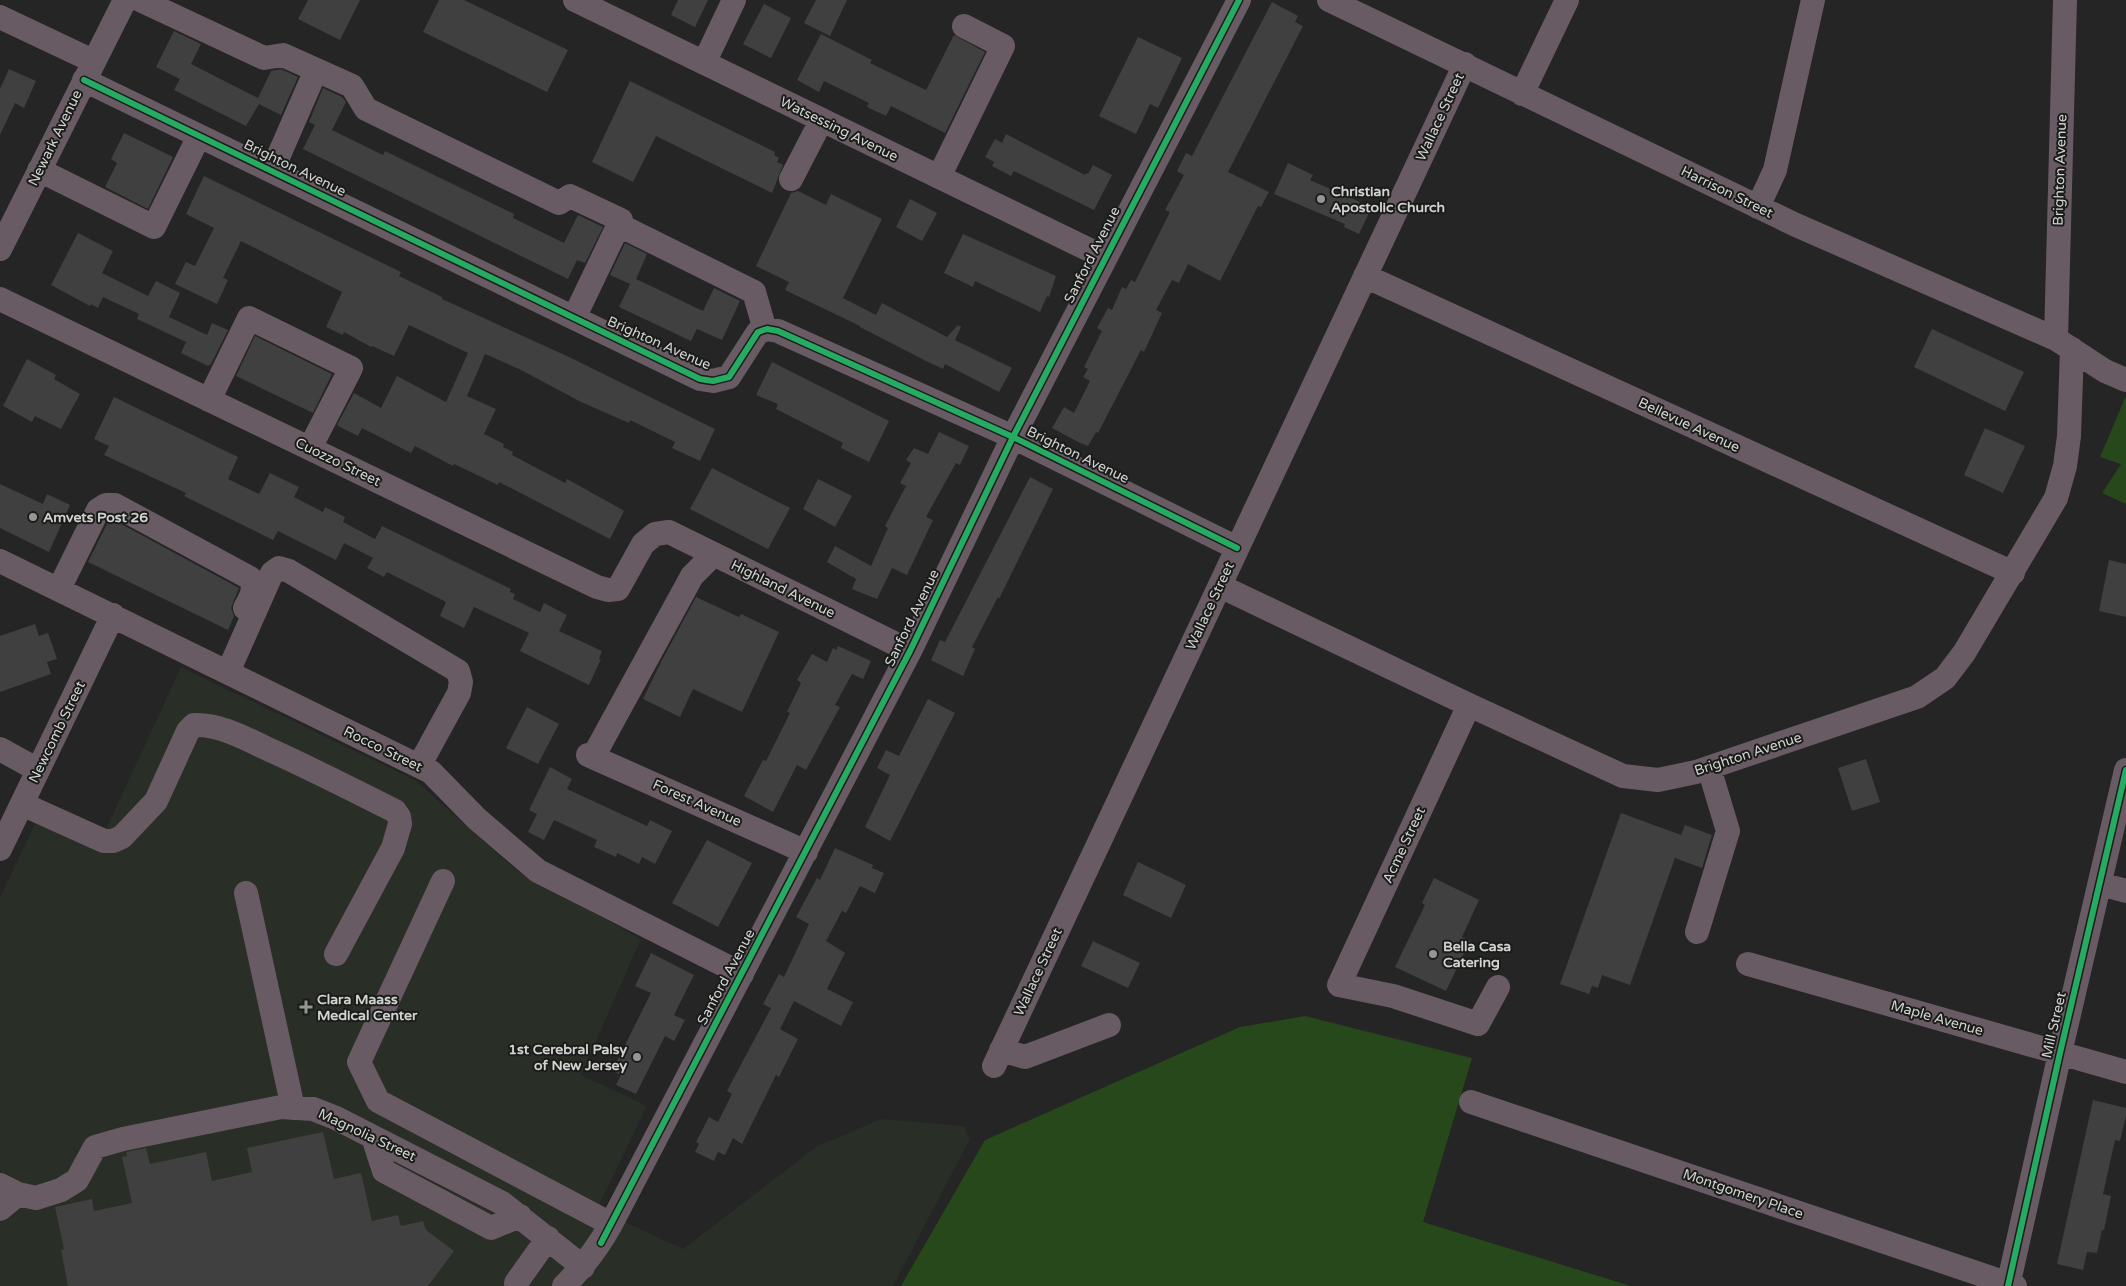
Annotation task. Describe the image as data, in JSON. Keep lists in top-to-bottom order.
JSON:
{
  "streets": {
    "street": [
      "Wallace Street",
      "Watsessing Avenue",
      "Newark Avenue",
      "Brighton Avenue",
      "Harrison Street",
      "Sanford Avenue",
      "Bellevue Avenue",
      "Cuozzo Street",
      "Highland Avenue",
      "Newcomb Street",
      "Rocco Street",
      "Forest Avenue",
      "Acme Street",
      "Maple Avenue",
      "Mill Street",
      "Magnolia Street",
      "Montgomery Place"
    ]
  },
  "crossings": [
    ["Wallace Street", "Brighton Avenue"],
    ["Wallace Street", "Harrison Street"],
    ["Wallace Street", "Bellevue Avenue"],
    ["Watsessing Avenue", "Sanford Avenue"],
    ["Newark Avenue", "Brighton Avenue"],
    ["Brighton Avenue", "Harrison Street"],
    ["Brighton Avenue", "Sanford Avenue"],
    ["Brighton Avenue", "Bellevue Avenue"],
    ["Brighton Avenue", "Acme Street"],
    ["Sanford Avenue", "Highland Avenue"],
    ["Sanford Avenue", "Rocco Street"],
    ["Sanford Avenue", "Forest Avenue"],
    ["Sanford Avenue", "Magnolia Street"],
    ["Cuozzo Street", "Highland Avenue"],
    ["Highland Avenue", "Forest Avenue"],
    ["Newcomb Street", "Rocco Street"],
    ["Maple Avenue", "Mill Street"],
    ["Mill Street", "Montgomery Place"]
  ],
  "places": {
    "other": [
      "Christian Apostolic Church",
      "Amvets Post 26",
      "Bella Casa Catering",
      "1st Cerebral Palsy of New Jersey"
    ],
    "health": ["Clara Maass Medical Center"]
  }
}
